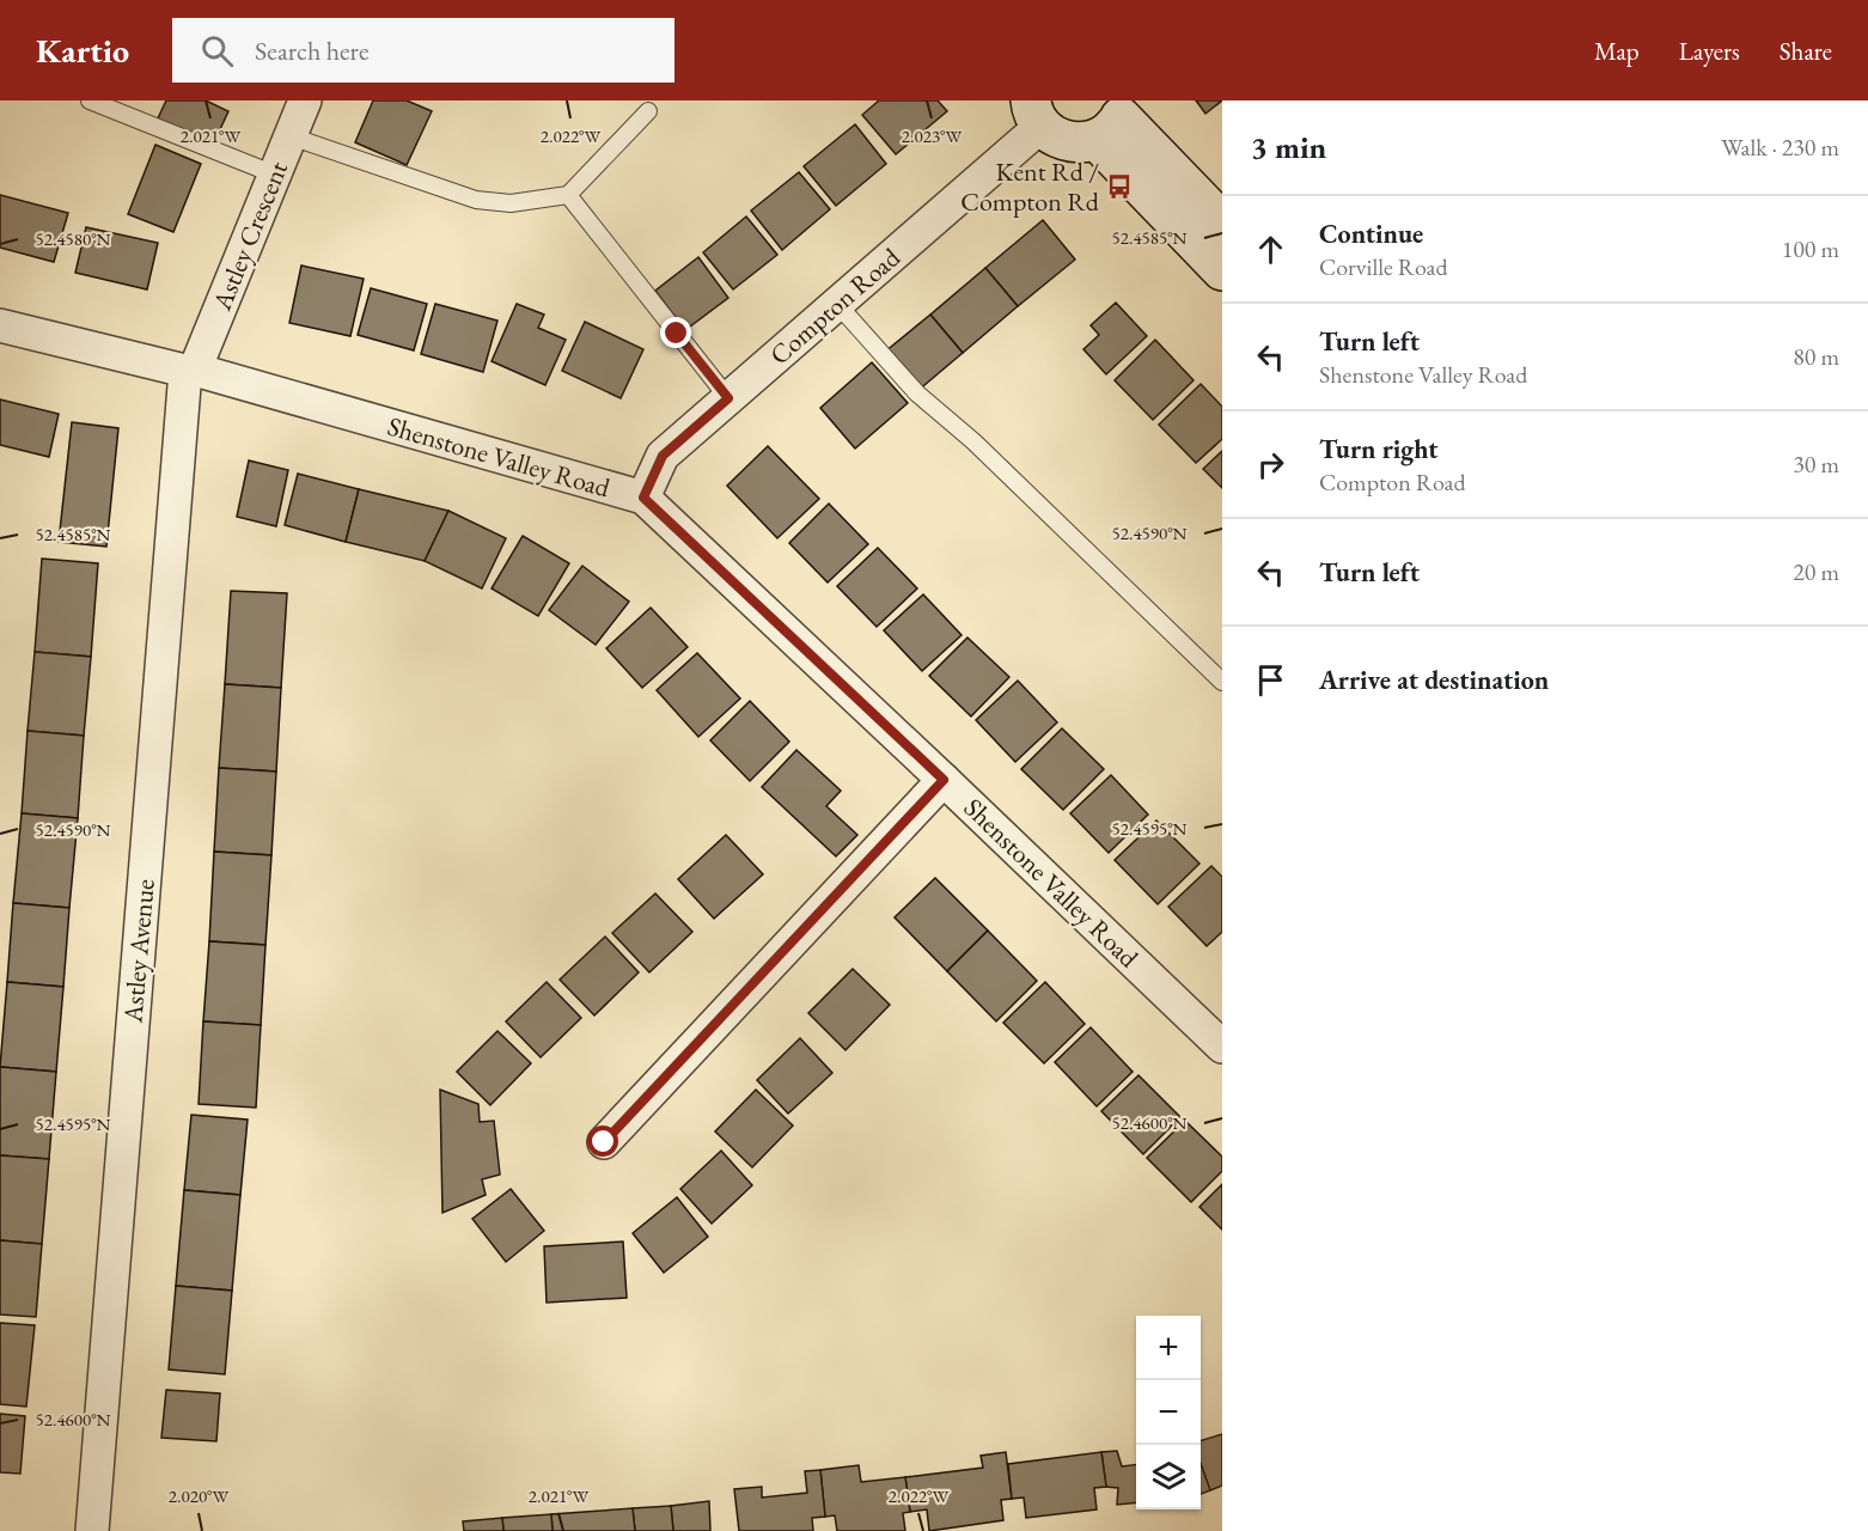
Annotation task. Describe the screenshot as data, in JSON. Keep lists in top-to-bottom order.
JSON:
{
  "streets": {
    "street": [
      "Astley Crescent",
      "Compton Road",
      "Shenstone Valley Road",
      "Astley Avenue"
    ]
  },
  "crossings": [
    ["Astley Crescent", "Shenstone Valley Road"],
    ["Astley Crescent", "Astley Avenue"],
    ["Compton Road", "Shenstone Valley Road"],
    ["Shenstone Valley Road", "Astley Avenue"]
  ],
  "places": {
    "bus stop": ["Kent Rd / Compton Rd"]
  },
  "page": {
    "header": "Kartio",
    "search": "Search here",
    "nav": ["Map", "Layers", "Share"],
    "heading": ["3 min", "Walk · 230 m"],
    "list": [
      ["Continue", "Corville Road", "100 m"],
      ["Turn left", "Shenstone Valley Road", "80 m"],
      ["Turn right", "Compton Road", "30 m"],
      ["Turn left", "20 m"],
      "Arrive at destination"
    ],
    "map_buttons": ["+", "−"]
  },
  "coordinates": [
    "2.023°W",
    "2.021°W",
    "2.022°W",
    "52.4585°N",
    "52.4580°N",
    "52.4590°N",
    "52.4595°N",
    "52.4600°N",
    "2.020°W"
  ]
}
